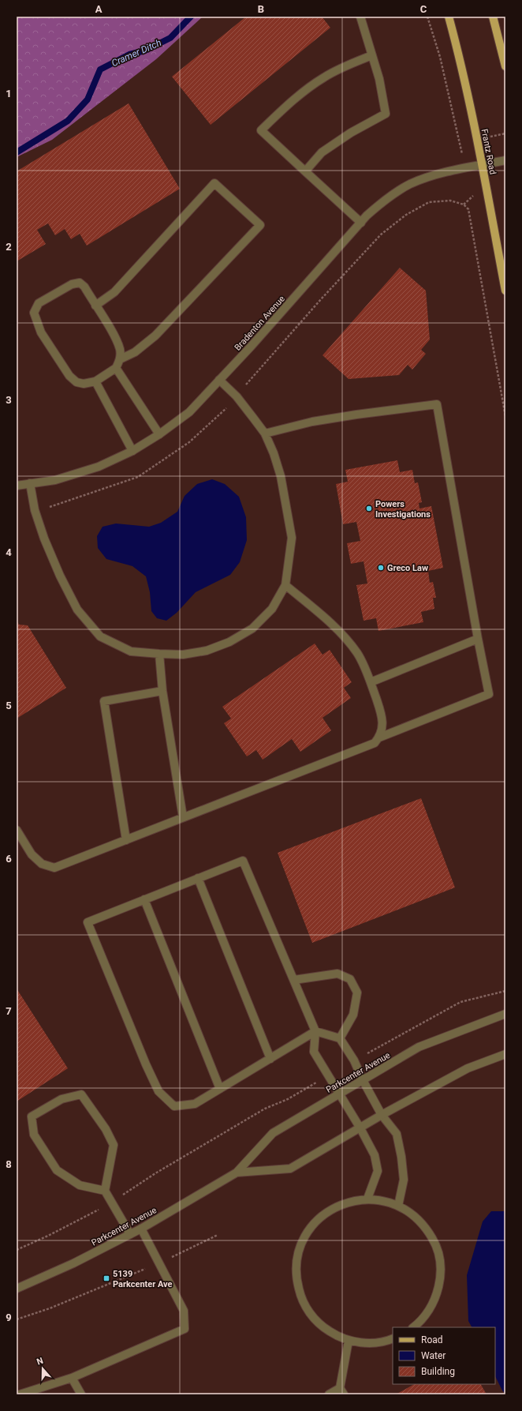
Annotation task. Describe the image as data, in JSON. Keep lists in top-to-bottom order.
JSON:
{
  "streets": {
    "main road": ["Frantz Road"],
    "street": ["Bradenton Avenue", "Parkcenter Avenue"]
  },
  "crossings": [
    ["Frantz Road", "Bradenton Avenue"]
  ],
  "water": ["Cramer Ditch"],
  "places": {
    "other": ["Powers Investigations", "Greco Law"],
    "transit": ["5139 Parkcenter Ave"]
  },
  "legend": ["Road", "Water", "Building"],
  "north": "top",
  "grid": {
    "columns": ["A", "B", "C"],
    "rows": [
      "1",
      "2",
      "3",
      "4",
      "5",
      "6",
      "7",
      "8",
      "9"
    ]
  }
}
